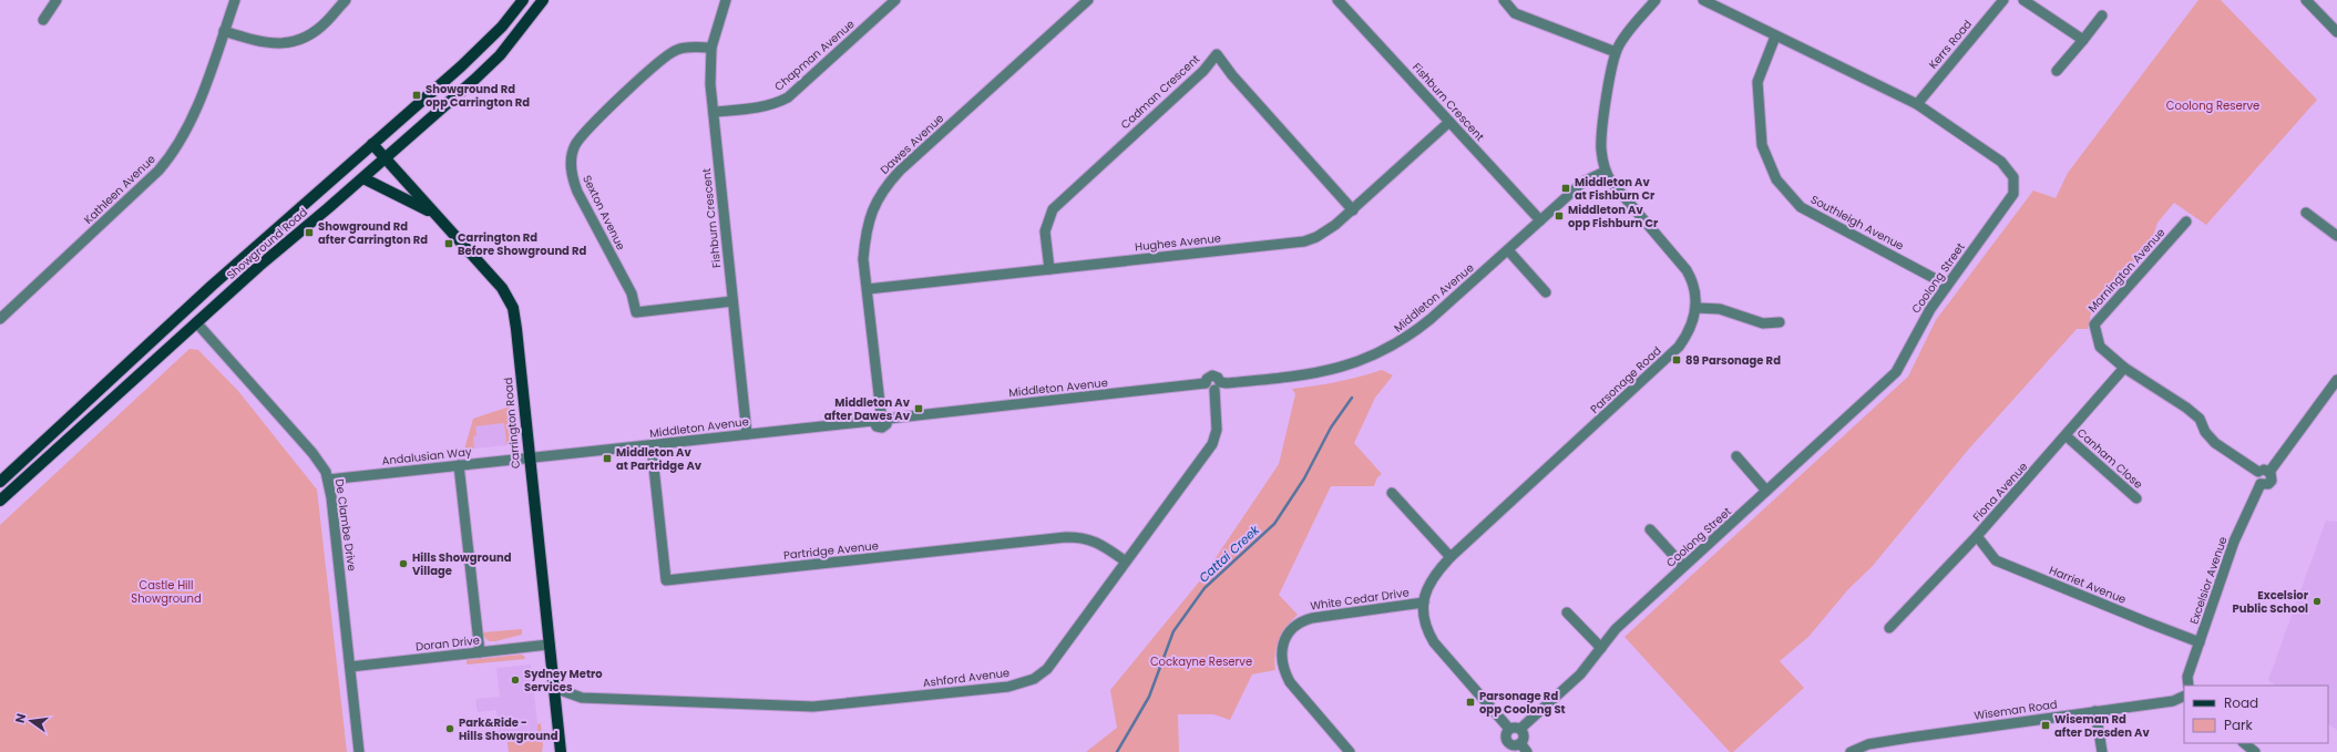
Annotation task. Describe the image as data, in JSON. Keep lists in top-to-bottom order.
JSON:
{
  "streets": {
    "main road": ["Showground Road", "Carrington Road"],
    "street": [
      "Kerrs Road",
      "Chapman Avenue",
      "Cadman Crescent",
      "Fishburn Crescent",
      "Dawes Avenue",
      "Kathleen Avenue",
      "Sexton Avenue",
      "Southleigh Avenue",
      "Hughes Avenue",
      "Mornington Avenue",
      "Coolong Street",
      "Middleton Avenue",
      "Parsonage Road",
      "Andalusian Way",
      "Canham Close",
      "Fiona Avenue",
      "De Clambe Drive",
      "Partridge Avenue",
      "Excelsior Avenue",
      "Harriet Avenue",
      "White Cedar Drive",
      "Doran Drive",
      "Ashford Avenue",
      "Wiseman Road"
    ]
  },
  "crossings": [
    ["Kerrs Road", "Coolong Street"],
    ["Chapman Avenue", "Fishburn Crescent"],
    ["Cadman Crescent", "Hughes Avenue"],
    ["Fishburn Crescent", "Sexton Avenue"],
    ["Fishburn Crescent", "Hughes Avenue"],
    ["Fishburn Crescent", "Middleton Avenue"],
    ["Dawes Avenue", "Hughes Avenue"],
    ["Dawes Avenue", "Middleton Avenue"],
    ["Southleigh Avenue", "Coolong Street"],
    ["Showground Road", "Carrington Road"],
    ["Showground Road", "De Clambe Drive"],
    ["Mornington Avenue", "Fiona Avenue"],
    ["Mornington Avenue", "Excelsior Avenue"],
    ["Coolong Street", "Parsonage Road"],
    ["Middleton Avenue", "Parsonage Road"],
    ["Middleton Avenue", "Carrington Road"],
    ["Middleton Avenue", "Andalusian Way"],
    ["Middleton Avenue", "Partridge Avenue"],
    ["Middleton Avenue", "Ashford Avenue"],
    ["Parsonage Road", "White Cedar Drive"],
    ["Carrington Road", "Andalusian Way"],
    ["Carrington Road", "Doran Drive"],
    ["Carrington Road", "Ashford Avenue"],
    ["Andalusian Way", "De Clambe Drive"],
    ["Canham Close", "Fiona Avenue"],
    ["Fiona Avenue", "Harriet Avenue"],
    ["De Clambe Drive", "Doran Drive"],
    ["Partridge Avenue", "Ashford Avenue"],
    ["Excelsior Avenue", "Harriet Avenue"]
  ],
  "water": ["Cattai Creek"],
  "parks": ["Coolong Reserve", "Castle Hill Showground", "Cockayne Reserve"],
  "places": {
    "transit": [
      "Showground Rd opp Carrington Rd",
      "Middleton Av at Fishburn Cr",
      "Middleton Av opp Fishburn Cr",
      "Showground Rd after Carrington Rd",
      "Carrington Rd Before Showground Rd",
      "89 Parsonage Rd",
      "Middleton Av after Dawes Av",
      "Middleton Av at Partridge Av",
      "Parsonage Rd opp Coolong St",
      "Wiseman Rd after Dresden Av"
    ],
    "other": [
      "Hills Showground Village",
      "Excelsior Public School",
      "Sydney Metro Services",
      "Park&Ride - Hills Showground"
    ]
  },
  "legend": ["Road", "Park"],
  "north": "left"
}
